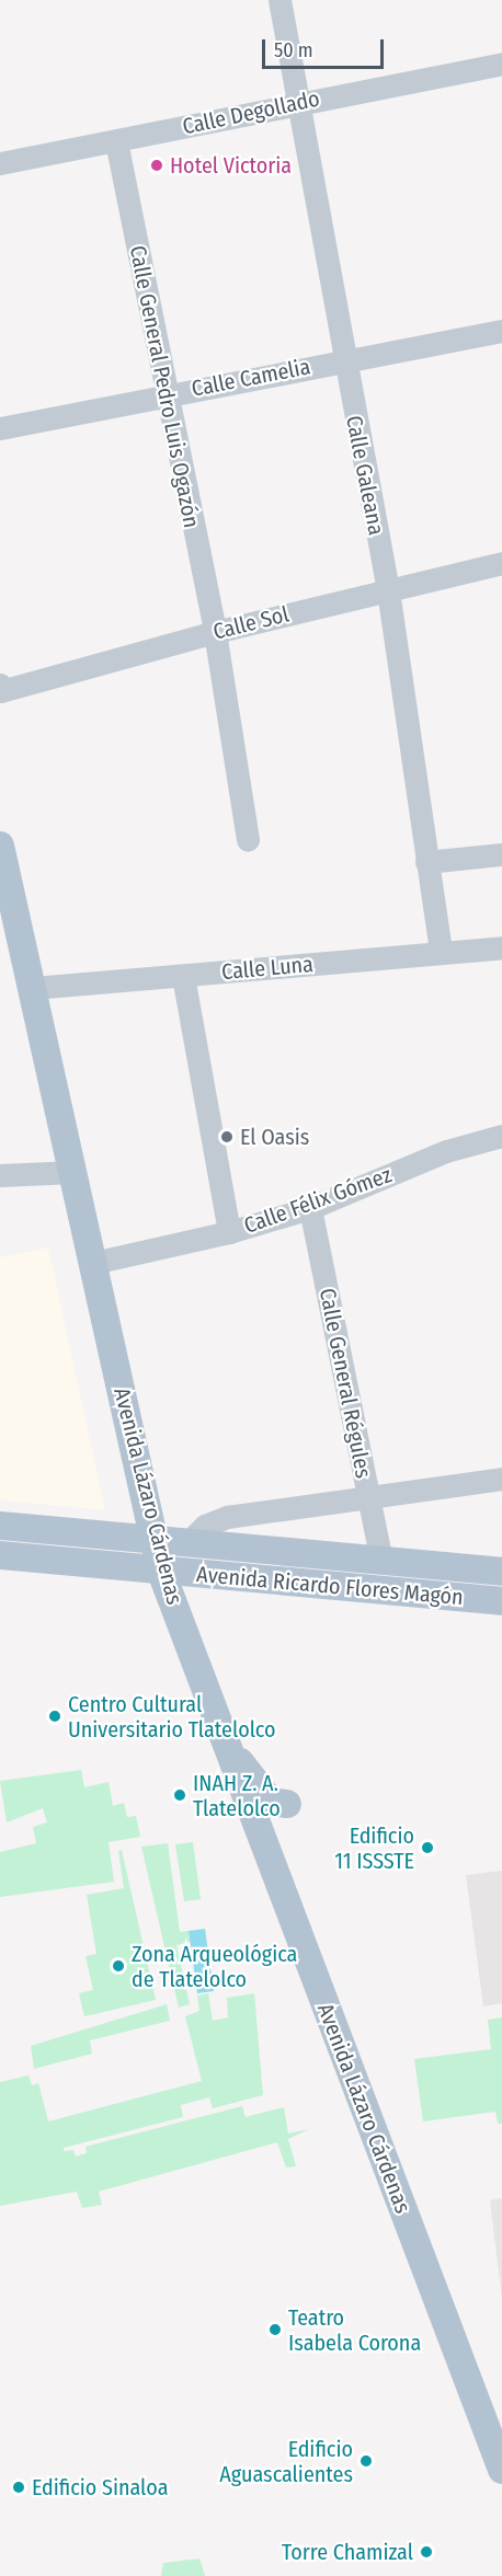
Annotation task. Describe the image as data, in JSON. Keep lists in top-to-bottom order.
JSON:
{
  "streets": {
    "main road": ["Avenida Lázaro Cárdenas", "Avenida Ricardo Flores Magón"],
    "street": [
      "Calle Degollado",
      "Calle Camelia",
      "Calle General Pedro Luis Ogazón",
      "Calle Galeana",
      "Calle Sol",
      "Calle Luna",
      "Calle Félix Gómez",
      "Calle General Régules"
    ]
  },
  "crossings": [
    ["Calle Degollado", "Calle General Pedro Luis Ogazón"],
    ["Calle Degollado", "Calle Galeana"],
    ["Calle Camelia", "Calle General Pedro Luis Ogazón"],
    ["Calle Camelia", "Calle Galeana"],
    ["Calle General Pedro Luis Ogazón", "Calle Sol"],
    ["Calle Galeana", "Calle Sol"],
    ["Calle Galeana", "Calle Luna"],
    ["Calle Luna", "Avenida Lázaro Cárdenas"],
    ["Calle Félix Gómez", "Calle General Régules"],
    ["Calle Félix Gómez", "Avenida Lázaro Cárdenas"],
    ["Calle General Régules", "Avenida Ricardo Flores Magón"],
    ["Avenida Lázaro Cárdenas", "Avenida Ricardo Flores Magón"]
  ],
  "places": [
    "Hotel Victoria",
    "El Oasis",
    "Centro Cultural Universitario Tlatelolco",
    "INAH Z. A. Tlatelolco",
    "Edificio 11 ISSSTE",
    "Zona Arqueológica de Tlatelolco",
    "Teatro Isabela Corona",
    "Edificio Aguascalientes",
    "Edificio Sinaloa",
    "Torre Chamizal"
  ],
  "scale_bar": "50 m"
}
